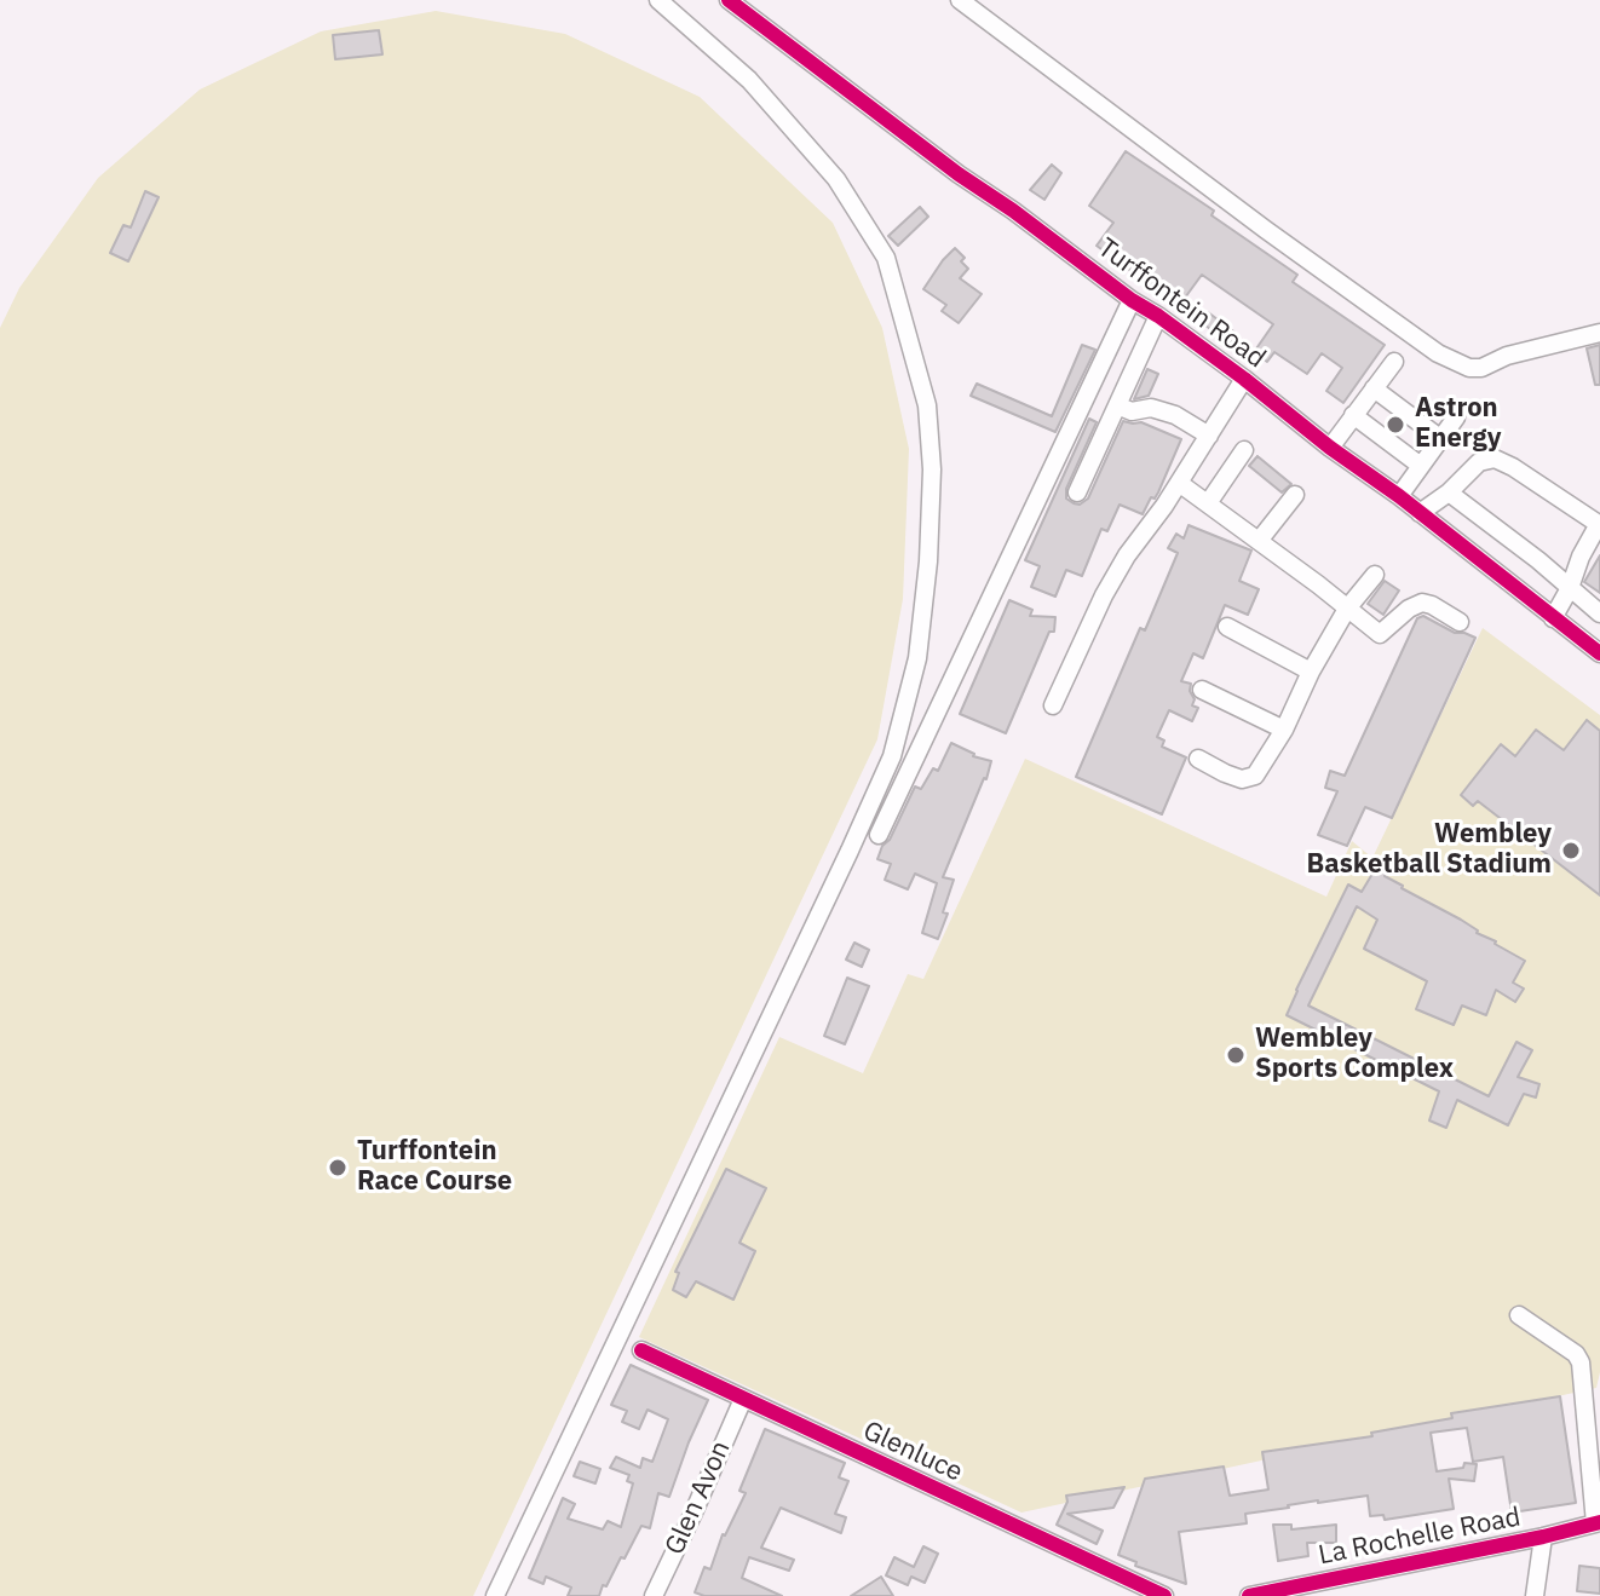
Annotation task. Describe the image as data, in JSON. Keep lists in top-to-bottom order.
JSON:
{
  "streets": {
    "street": [
      "Turffontein Road",
      "Glenluce",
      "Glen Avon",
      "La Rochelle Road"
    ]
  },
  "crossings": [
    ["Glenluce", "Glen Avon"]
  ],
  "places": [
    "Astron Energy",
    "Wembley Basketball Stadium",
    "Wembley Sports Complex",
    "Turffontein Race Course"
  ]
}
